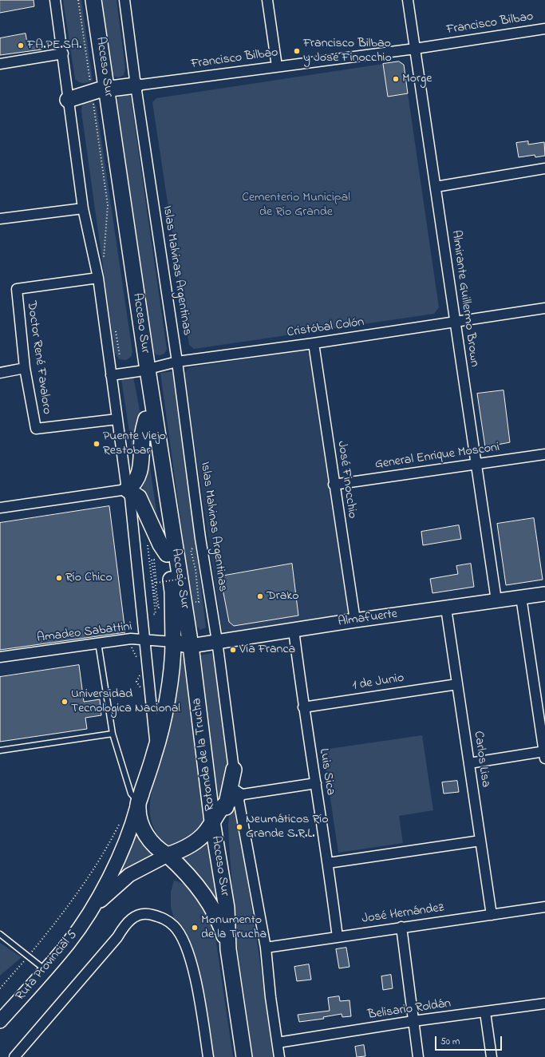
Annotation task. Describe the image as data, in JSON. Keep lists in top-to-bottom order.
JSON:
{
  "streets": {
    "main road": ["Acceso Sur", "Rotonda de la Trucha"],
    "street": [
      "Francisco Bilbao",
      "Islas Malvinas Argentinas",
      "Almirante Guillermo Brown",
      "Cristóbal Colón",
      "Doctor René Favaloro",
      "General Enrique Mosconi",
      "José Finocchio",
      "Almafuerte",
      "Amadeo Sabattini",
      "1 de Junio",
      "Carlos Lisa",
      "Luis Sica",
      "José Hernández",
      "Ruta Provincial 5",
      "Belisario Roldán"
    ]
  },
  "crossings": [
    ["Francisco Bilbao", "Islas Malvinas Argentinas"],
    ["Francisco Bilbao", "Almirante Guillermo Brown"],
    ["Acceso Sur", "Cristóbal Colón"],
    ["Acceso Sur", "Almafuerte"],
    ["Acceso Sur", "Amadeo Sabattini"],
    ["Acceso Sur", "Rotonda de la Trucha"],
    ["Acceso Sur", "Ruta Provincial 5"],
    ["Islas Malvinas Argentinas", "Cristóbal Colón"],
    ["Islas Malvinas Argentinas", "Almafuerte"],
    ["Almirante Guillermo Brown", "Cristóbal Colón"],
    ["Almirante Guillermo Brown", "General Enrique Mosconi"],
    ["Almirante Guillermo Brown", "Almafuerte"],
    ["Cristóbal Colón", "José Finocchio"],
    ["General Enrique Mosconi", "José Finocchio"],
    ["José Finocchio", "Almafuerte"],
    ["Almafuerte", "Rotonda de la Trucha"],
    ["Almafuerte", "Carlos Lisa"],
    ["Almafuerte", "Luis Sica"],
    ["1 de Junio", "Carlos Lisa"],
    ["1 de Junio", "Luis Sica"],
    ["Rotonda de la Trucha", "Ruta Provincial 5"],
    ["Carlos Lisa", "José Hernández"],
    ["Luis Sica", "José Hernández"]
  ],
  "parks": ["Cementerio Municipal de Río Grande"],
  "places": [
    "FA.PE.SA.",
    "Francisco Bilbao y José Finocchio",
    "Morge",
    "Puente Viejo Restobar",
    "Río Chico",
    "Drako",
    "Vía Franca",
    "Universidad Tecnologica Nacional",
    "Neumáticos Río Grande S.R.L.",
    "Monumento de la Trucha"
  ],
  "scale_bar": "50 m"
}
